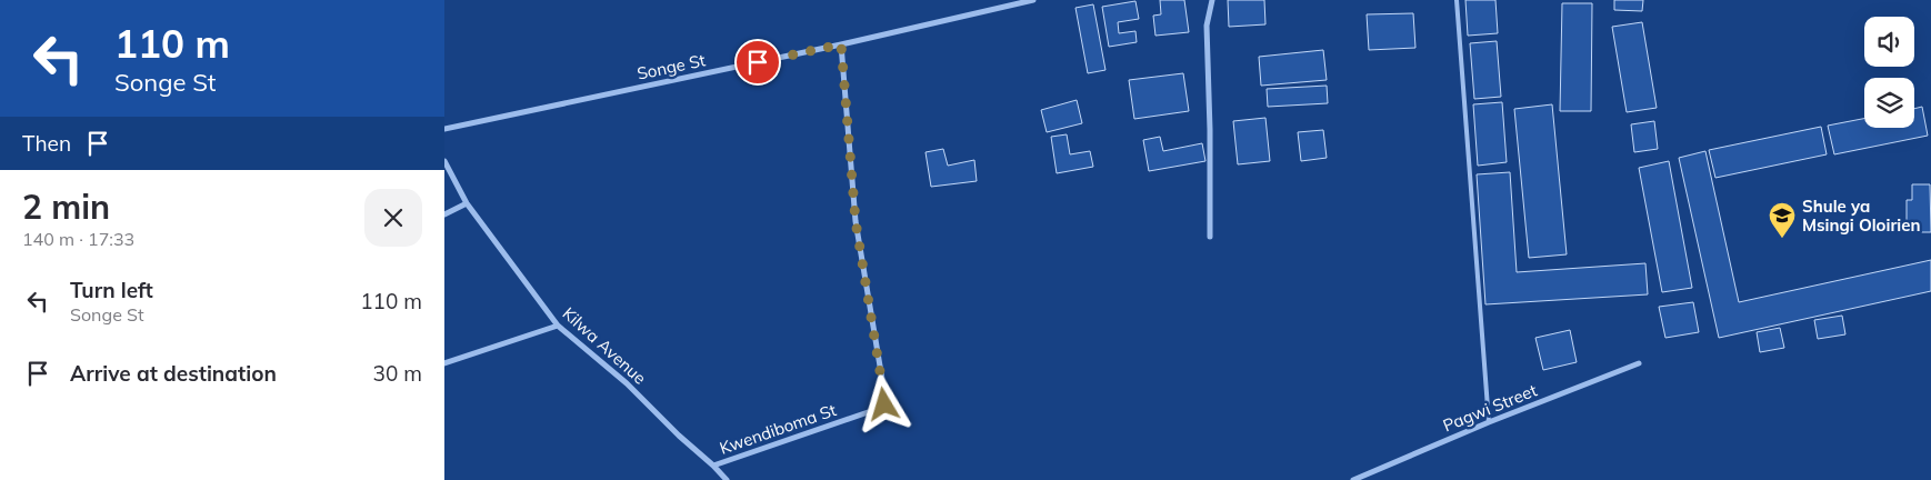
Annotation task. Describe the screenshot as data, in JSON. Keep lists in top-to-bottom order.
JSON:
{
  "streets": {
    "street": [
      "Songe St",
      "Kilwa Avenue",
      "Pagwi Street",
      "Kwendiboma St"
    ]
  },
  "crossings": [
    ["Songe St", "Kwendiboma St"],
    ["Kilwa Avenue", "Kwendiboma St"]
  ],
  "places": {
    "school or university": ["Shule ya Msingi Oloirien"]
  },
  "page": {
    "turn": ["110 m", "Songe St"],
    "then": "Then",
    "heading": ["2 min", "140 m · 17:33"],
    "list": [
      {
        "name": "Turn left",
        "note": "Songe St",
        "value": "110 m"
      },
      {
        "name": "Arrive at destination",
        "value": "30 m"
      }
    ]
  }
}
